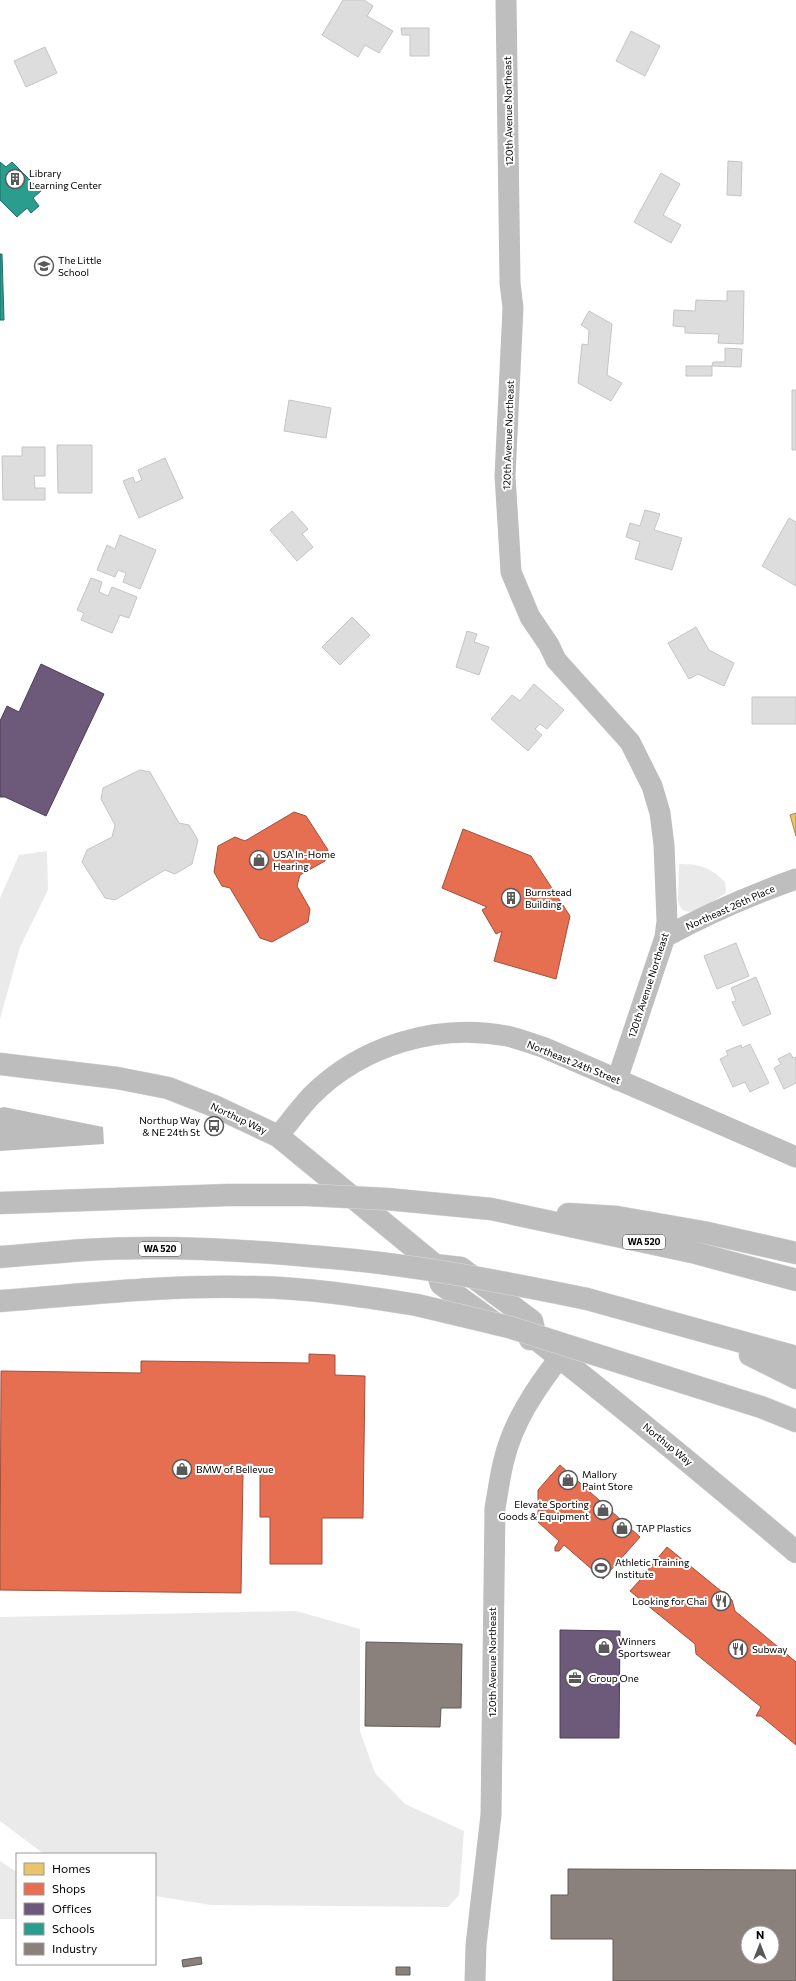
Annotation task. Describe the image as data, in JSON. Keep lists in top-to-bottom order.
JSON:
{
  "streets": {
    "main road": ["Northup Way", "WA 520"],
    "street": ["120th Avenue Northeast", "Northeast 26th Place", "Northeast 24th Street"]
  },
  "crossings": [
    ["120th Avenue Northeast", "Northeast 26th Place"],
    ["120th Avenue Northeast", "Northeast 24th Street"],
    ["120th Avenue Northeast", "Northup Way"],
    ["Northeast 24th Street", "Northup Way"]
  ],
  "places": {
    "building": ["Library Learning Center", "Burnstead Building"],
    "school or university": ["The Little School"],
    "shop": [
      "USA In-Home Hearing",
      "BMW of Bellevue",
      "Mallory Paint Store",
      "Elevate Sporting Goods & Equipment",
      "TAP Plastics",
      "Winners Sportswear"
    ],
    "bus stop": ["Northup Way & NE 24th St"],
    "sports": ["Athletic Training Institute"],
    "restaurant": ["Looking for Chai", "Subway"],
    "office": ["Group One"]
  },
  "legend": [
    "Homes",
    "Shops",
    "Offices",
    "Schools",
    "Industry"
  ],
  "north": "top"
}
